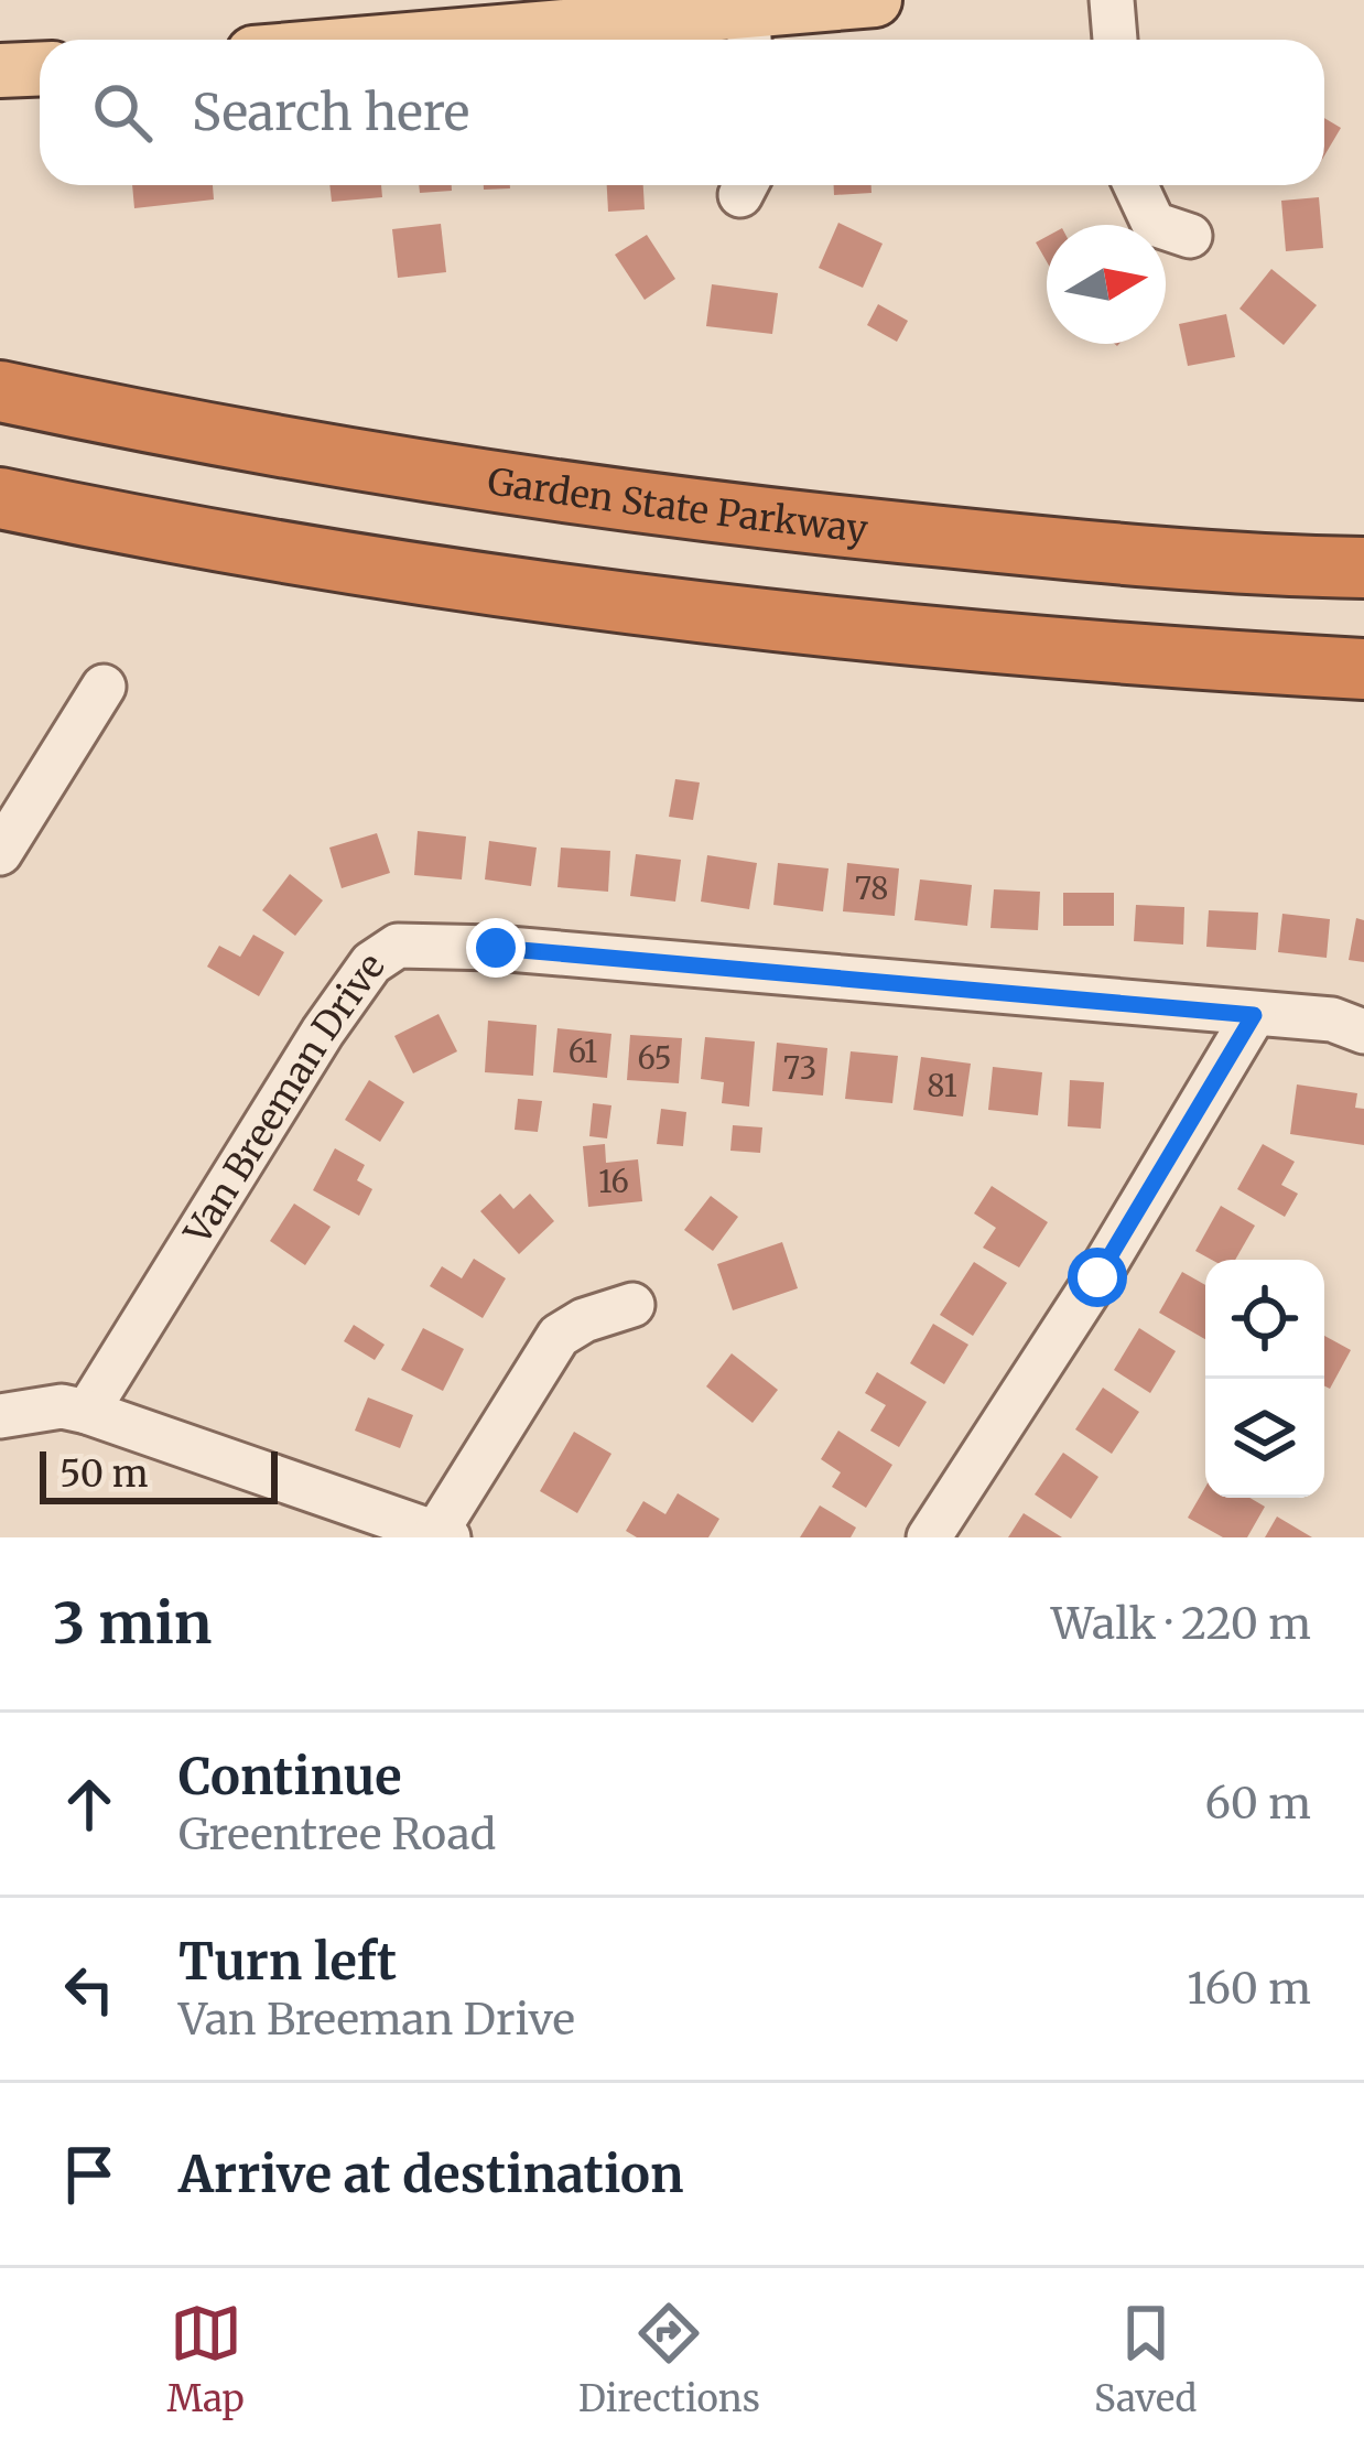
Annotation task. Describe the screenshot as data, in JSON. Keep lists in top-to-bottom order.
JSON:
{
  "streets": {
    "highway": ["Garden State Parkway"],
    "street": ["Van Breeman Drive"]
  },
  "house_numbers": [
    "78",
    "61",
    "65",
    "73",
    "81",
    "16"
  ],
  "scale_bar": "50 m",
  "north": "right",
  "page": {
    "search": "Search here",
    "scale": "50 m",
    "heading": ["3 min", "Walk · 220 m"],
    "list": [
      ["Continue", "Greentree Road", "60 m"],
      ["Turn left", "Van Breeman Drive", "160 m"],
      "Arrive at destination"
    ],
    "nav": ["Map", "Directions", "Saved"]
  }
}
